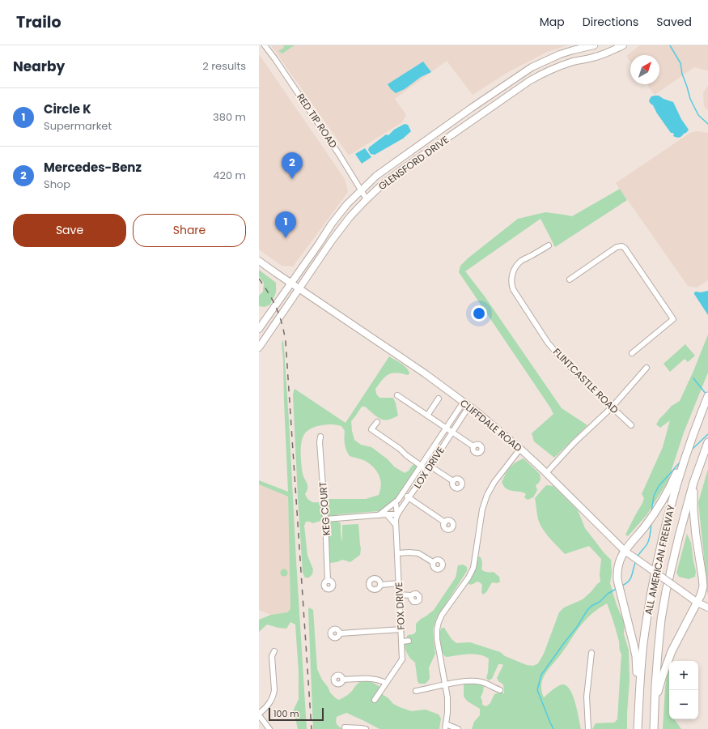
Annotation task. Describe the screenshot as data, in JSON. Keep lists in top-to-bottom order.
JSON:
{
  "streets": {
    "highway": ["ALL AMERICAN FREEWAY"],
    "main road": ["GLENSFORD DRIVE", "CLIFFDALE ROAD"],
    "street": [
      "RED TIP ROAD",
      "FLINTCASTLE ROAD",
      "LOX DRIVE",
      "KEG COURT",
      "FOX DRIVE"
    ]
  },
  "crossings": [
    ["RED TIP ROAD", "GLENSFORD DRIVE"],
    ["GLENSFORD DRIVE", "CLIFFDALE ROAD"],
    ["CLIFFDALE ROAD", "LOX DRIVE"],
    ["LOX DRIVE", "FOX DRIVE"]
  ],
  "scale_bar": "100 m",
  "north": "top right",
  "page": {
    "header": "Trailo",
    "nav": ["Map", "Directions", "Saved"],
    "heading": ["Nearby", "2 results"],
    "list": [
      {
        "mark": "1",
        "name": "Circle K",
        "note": "Supermarket",
        "value": "380 m"
      },
      {
        "mark": "2",
        "name": "Mercedes-Benz",
        "note": "Shop",
        "value": "420 m"
      }
    ],
    "pins": ["2", "1"],
    "buttons": ["Save", "Share"],
    "map_buttons": ["+", "−"],
    "scale": "100 m"
  }
}
